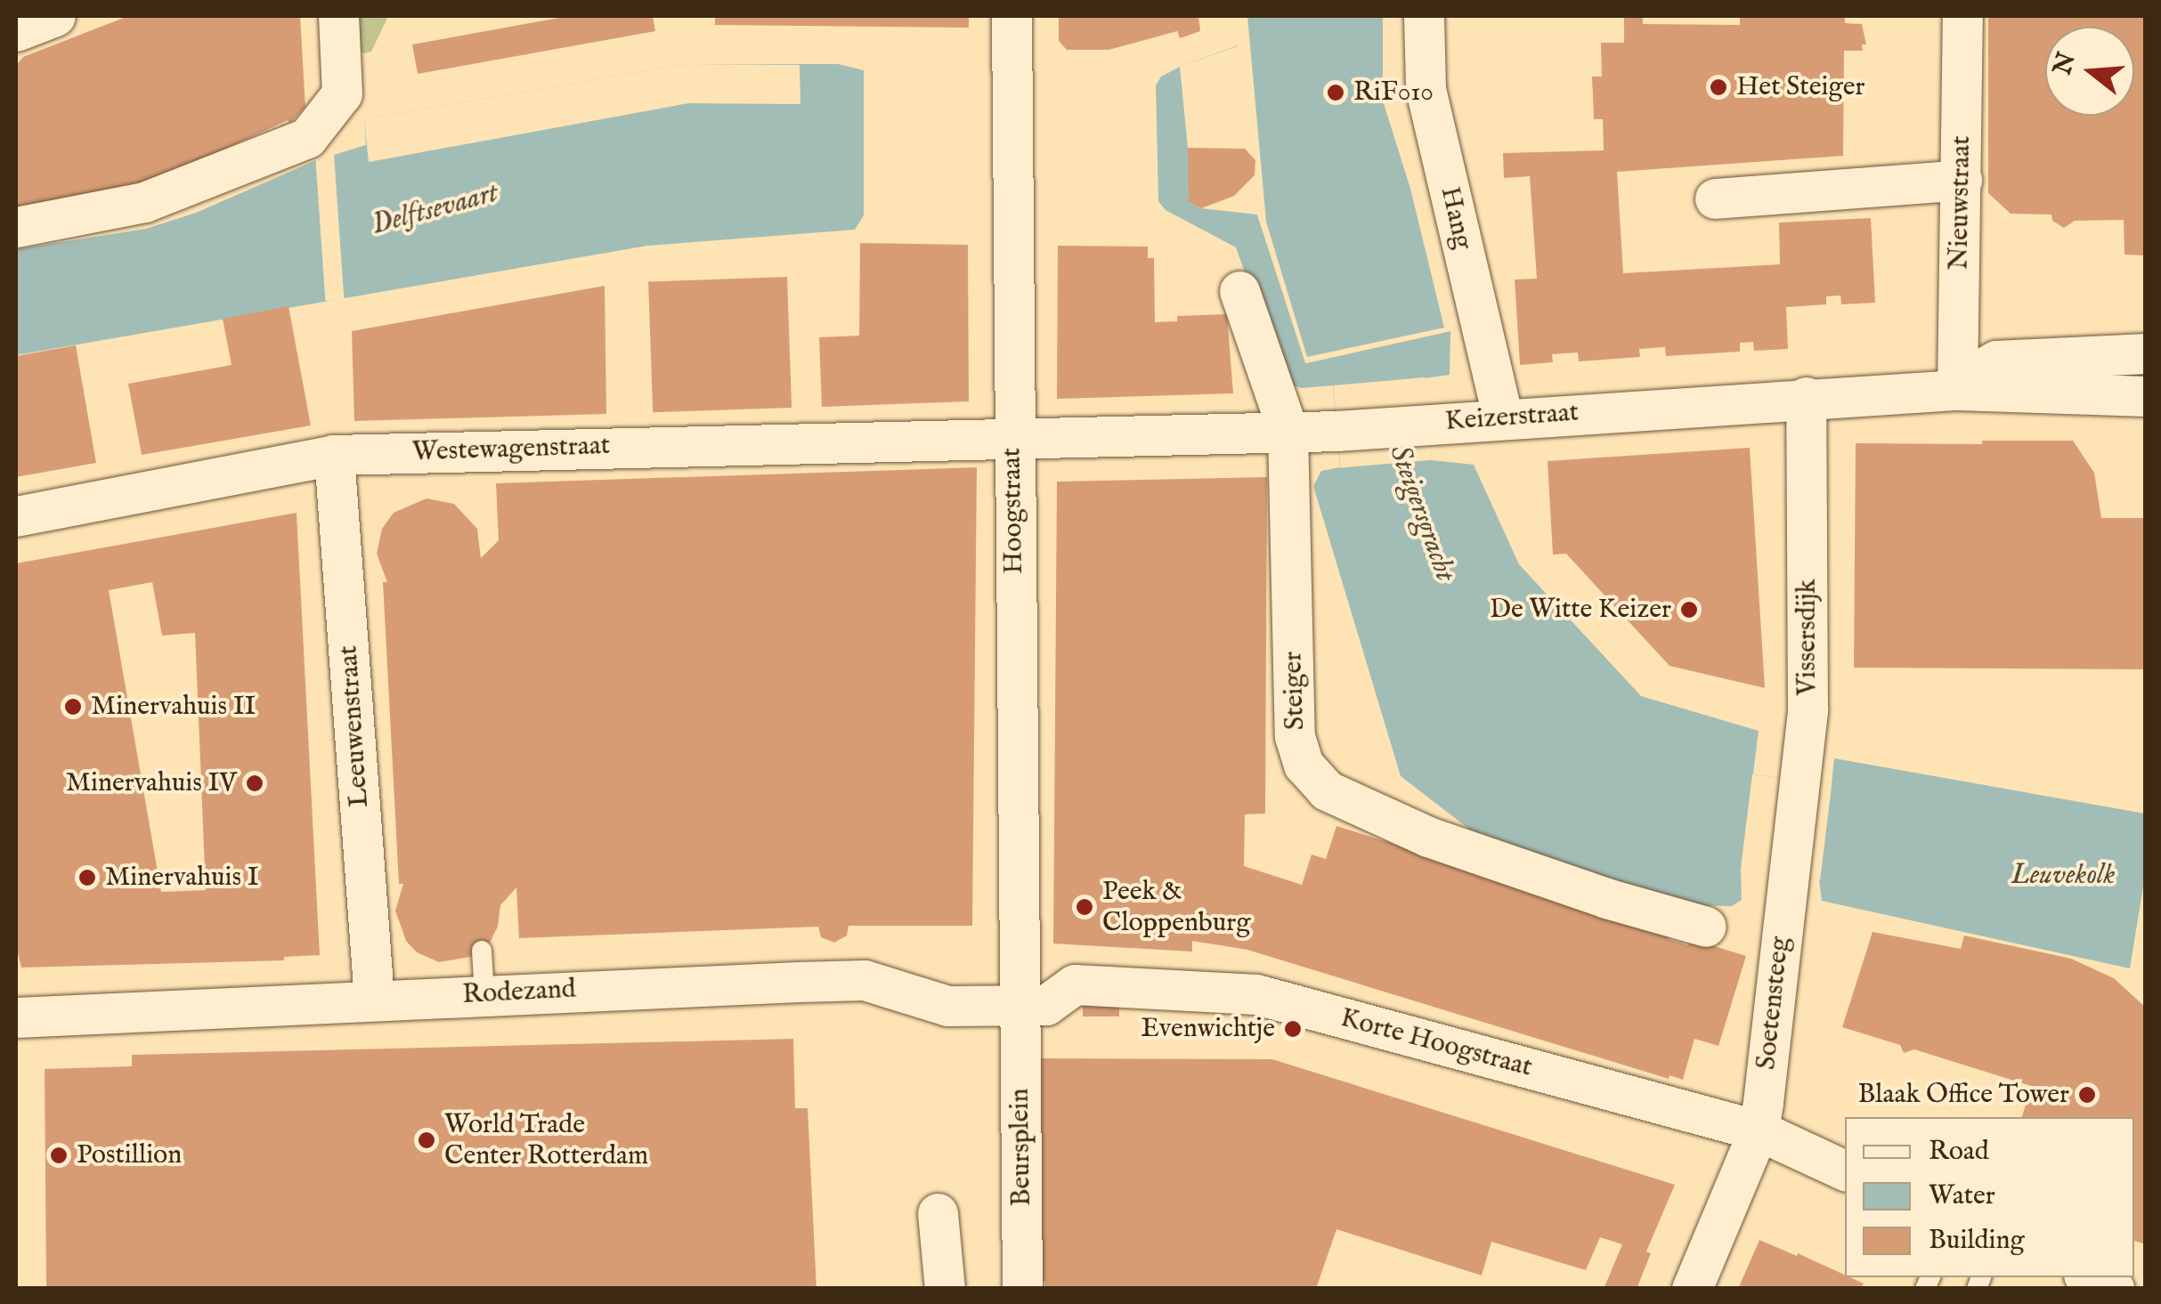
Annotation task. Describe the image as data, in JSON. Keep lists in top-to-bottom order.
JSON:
{
  "streets": {
    "street": [
      "Nieuwstraat",
      "Hang",
      "Keizerstraat",
      "Westewagenstraat",
      "Hoogstraat",
      "Vissersdijk",
      "Steiger",
      "Leeuwenstraat",
      "Rodezand",
      "Soetensteeg",
      "Korte Hoogstraat",
      "Beursplein"
    ]
  },
  "crossings": [
    ["Nieuwstraat", "Keizerstraat"],
    ["Hang", "Keizerstraat"],
    ["Keizerstraat", "Westewagenstraat"],
    ["Keizerstraat", "Hoogstraat"],
    ["Keizerstraat", "Vissersdijk"],
    ["Keizerstraat", "Steiger"],
    ["Westewagenstraat", "Hoogstraat"],
    ["Westewagenstraat", "Leeuwenstraat"],
    ["Hoogstraat", "Rodezand"],
    ["Hoogstraat", "Korte Hoogstraat"],
    ["Hoogstraat", "Beursplein"],
    ["Vissersdijk", "Soetensteeg"],
    ["Leeuwenstraat", "Rodezand"],
    ["Rodezand", "Korte Hoogstraat"],
    ["Rodezand", "Beursplein"],
    ["Soetensteeg", "Korte Hoogstraat"],
    ["Korte Hoogstraat", "Beursplein"]
  ],
  "water": ["Delftsevaart", "Steigersgracht", "Leuvekolk"],
  "places": [
    "Het Steiger",
    "RiF010",
    "De Witte Keizer",
    "Minervahuis II",
    "Minervahuis IV",
    "Minervahuis I",
    "Peek & Cloppenburg",
    "Evenwichtje",
    "Blaak Office Tower",
    "World Trade Center Rotterdam",
    "Postillion"
  ],
  "legend": ["Road", "Water", "Building"],
  "north": "left"
}
